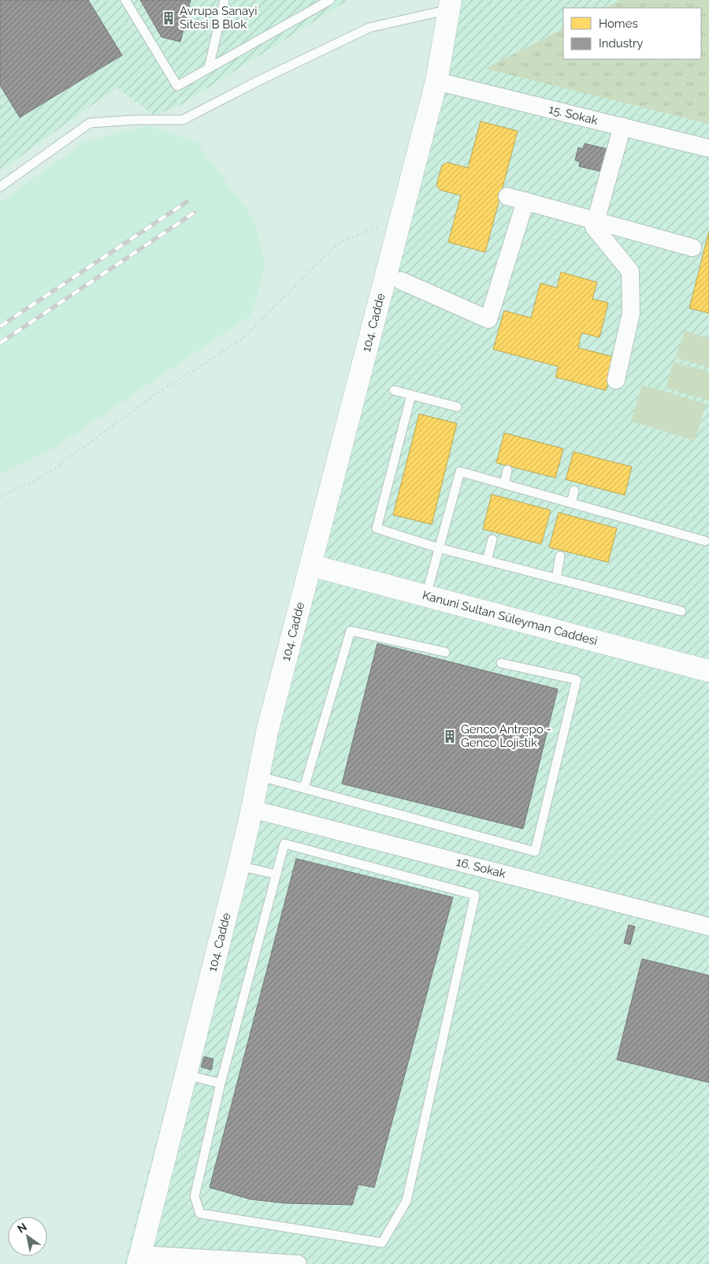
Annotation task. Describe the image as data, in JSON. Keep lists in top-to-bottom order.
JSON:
{
  "streets": {
    "street": [
      "15. Sokak",
      "104. Cadde",
      "Kanuni Sultan Süleyman Caddesi",
      "16. Sokak"
    ]
  },
  "crossings": [
    ["15. Sokak", "104. Cadde"],
    ["104. Cadde", "Kanuni Sultan Süleyman Caddesi"],
    ["104. Cadde", "16. Sokak"]
  ],
  "places": {
    "building": ["Avrupa Sanayi Sitesi B Blok", "Genco Antrepo - Genco Lojistik"]
  },
  "legend": ["Homes", "Industry"],
  "north": "top left"
}
